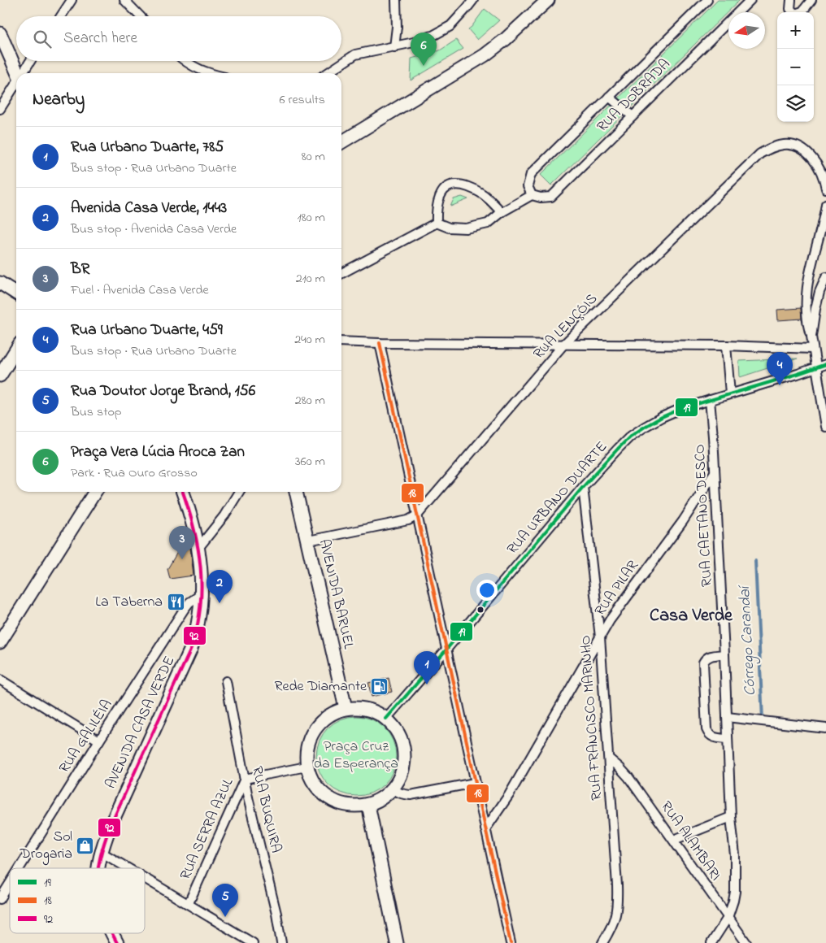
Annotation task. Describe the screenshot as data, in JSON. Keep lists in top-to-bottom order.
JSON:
{
  "streets": {
    "street": [
      "RUA DOBRADA",
      "RUA LENÇÓIS",
      "RUA URBANO DUARTE",
      "RUA CAETANO DESCO",
      "RUA PILAR",
      "AVENIDA BARUEL",
      "RUA FRANCISCO MARINHO",
      "AVENIDA CASA VERDE",
      "RUA GALILÉIA",
      "RUA BUQUIRA",
      "RUA SERRA AZUL",
      "RUA ALAMBARI"
    ]
  },
  "crossings": [
    ["RUA URBANO DUARTE", "RUA CAETANO DESCO"],
    ["RUA URBANO DUARTE", "AVENIDA BARUEL"],
    ["RUA URBANO DUARTE", "RUA FRANCISCO MARINHO"],
    ["RUA URBANO DUARTE", "RUA SERRA AZUL"],
    ["RUA CAETANO DESCO", "RUA PILAR"],
    ["RUA CAETANO DESCO", "RUA ALAMBARI"],
    ["RUA PILAR", "RUA FRANCISCO MARINHO"],
    ["AVENIDA BARUEL", "RUA SERRA AZUL"],
    ["RUA FRANCISCO MARINHO", "RUA ALAMBARI"],
    ["AVENIDA CASA VERDE", "RUA GALILÉIA"],
    ["RUA BUQUIRA", "RUA SERRA AZUL"]
  ],
  "districts": ["Casa Verde"],
  "water": ["Córrego Carandaí"],
  "parks": ["Praça Cruz da Esperança"],
  "places": {
    "restaurant": ["La Taberna"],
    "fuel station": ["Rede Diamante"],
    "shop": ["Sol Drogaria"]
  },
  "lines": ["transit line 18", "transit line 19", "transit line 92"],
  "legend": ["19", "18", "92"],
  "north": "left",
  "page": {
    "map_buttons": ["+", "−"],
    "search": "Search here",
    "pins": [
      "6",
      "4",
      "3",
      "2",
      "1",
      "5"
    ],
    "heading": ["Nearby", "6 results"],
    "list": [
      {
        "mark": "1",
        "name": "Rua Urbano Duarte, 785",
        "note": "Bus stop · Rua Urbano Duarte",
        "value": "80 m"
      },
      {
        "mark": "2",
        "name": "Avenida Casa Verde, 1443",
        "note": "Bus stop · Avenida Casa Verde",
        "value": "180 m"
      },
      {
        "mark": "3",
        "name": "BR",
        "note": "Fuel · Avenida Casa Verde",
        "value": "210 m"
      },
      {
        "mark": "4",
        "name": "Rua Urbano Duarte, 459",
        "note": "Bus stop · Rua Urbano Duarte",
        "value": "240 m"
      },
      {
        "mark": "5",
        "name": "Rua Doutor Jorge Brand, 156",
        "note": "Bus stop",
        "value": "280 m"
      },
      {
        "mark": "6",
        "name": "Praça Vera Lúcia Aroca Zan",
        "note": "Park · Rua Ouro Grosso",
        "value": "360 m"
      }
    ]
  }
}
